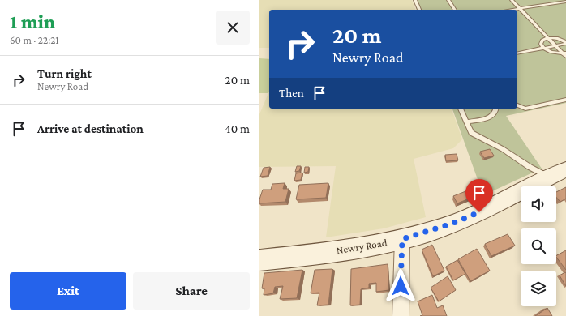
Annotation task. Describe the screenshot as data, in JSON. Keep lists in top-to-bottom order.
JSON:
{
  "streets": {
    "main road": ["Newry Road"]
  },
  "page": {
    "heading": ["1 min", "60 m · 22:21"],
    "turn": ["20 m", "Newry Road"],
    "list": [
      {
        "name": "Turn right",
        "note": "Newry Road",
        "value": "20 m"
      },
      {
        "name": "Arrive at destination",
        "value": "40 m"
      }
    ],
    "then": "Then",
    "buttons": ["Exit", "Share"]
  }
}
